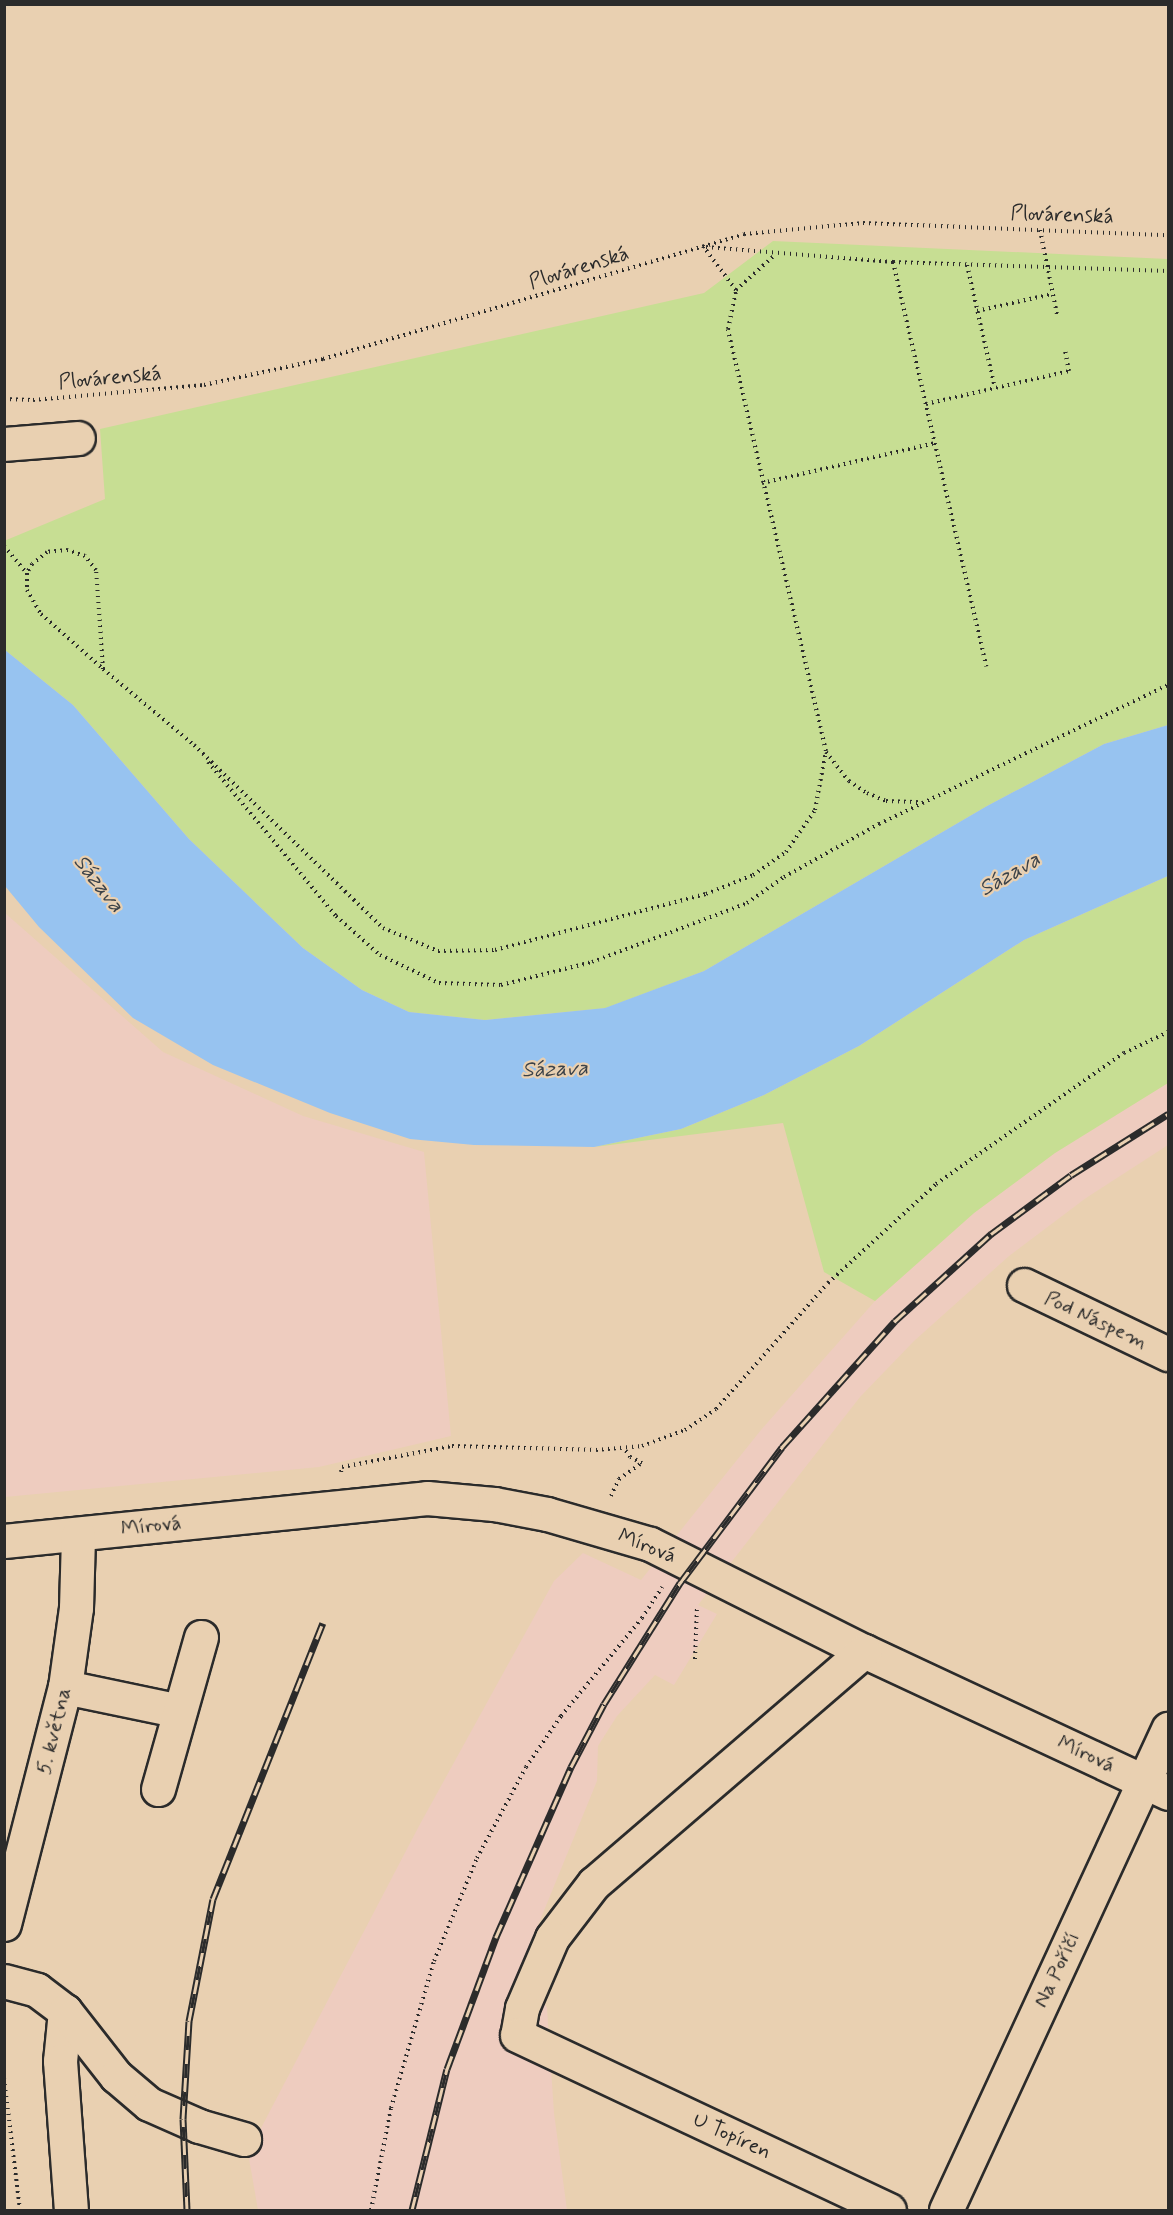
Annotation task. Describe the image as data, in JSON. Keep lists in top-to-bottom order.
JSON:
{
  "streets": {
    "street": [
      "Pod Náspem",
      "Mírová",
      "5. května",
      "Na Poříčí",
      "U Topíren"
    ],
    "path": ["Plovárenská"]
  },
  "crossings": [
    ["Mírová", "5. května"],
    ["Mírová", "Na Poříčí"],
    ["Mírová", "U Topíren"]
  ],
  "water": ["Sázava"]
}
